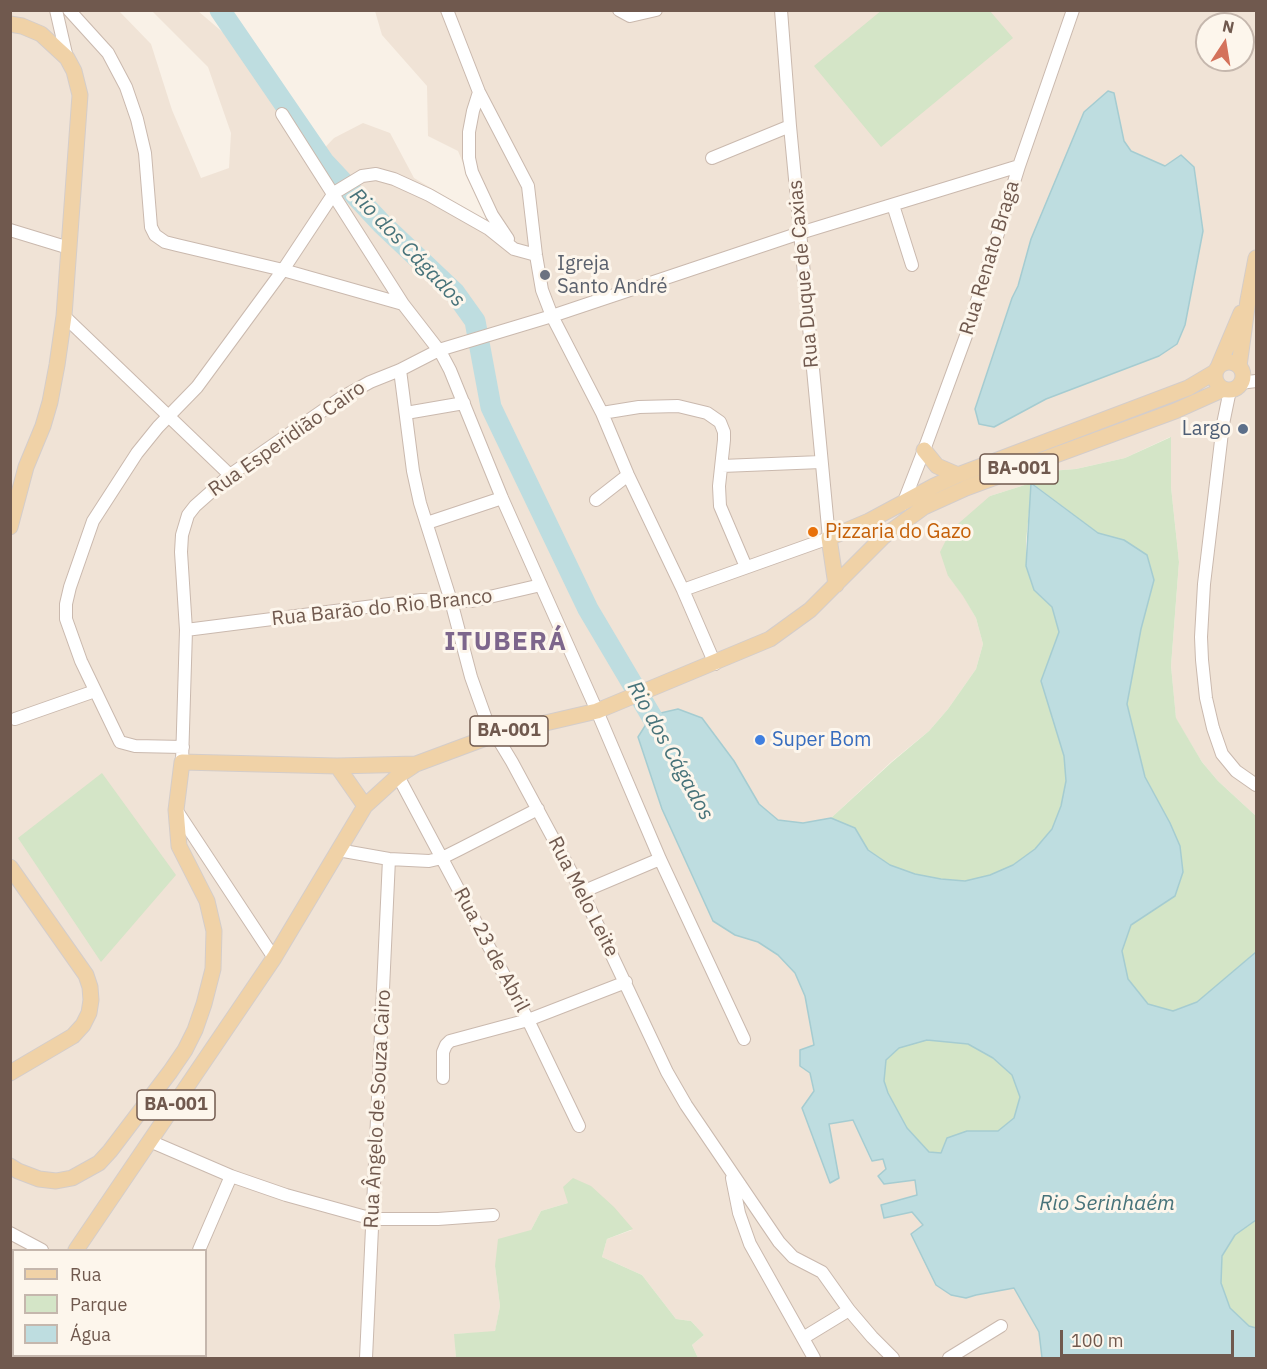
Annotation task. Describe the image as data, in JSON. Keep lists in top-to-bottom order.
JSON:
{
  "streets": {
    "main road": ["BA-001"],
    "street": [
      "Rua Renato Braga",
      "Rua Duque de Caxias",
      "Rua Esperidião Cairo",
      "Rua Barão do Rio Branco",
      "Rua Melo Leite",
      "Rua 23 de Abril",
      "Rua Ângelo de Souza Cairo"
    ]
  },
  "crossings": [
    ["Rua Renato Braga", "BA-001"],
    ["Rua Duque de Caxias", "BA-001"],
    ["Rua Esperidião Cairo", "Rua Barão do Rio Branco"],
    ["Rua Esperidião Cairo", "Rua Melo Leite"],
    ["BA-001", "Rua Melo Leite"],
    ["BA-001", "Rua 23 de Abril"],
    ["Rua Barão do Rio Branco", "Rua Melo Leite"]
  ],
  "districts": ["ITUBERÁ"],
  "water": ["Rio dos Cágados", "Rio Serinhaém"],
  "places": [
    "Igreja Santo André",
    "Largo",
    "Pizzaria do Gazo",
    "Super Bom"
  ],
  "legend": ["Rua", "Parque", "Água"],
  "scale_bar": "100 m",
  "north": "top"
}
